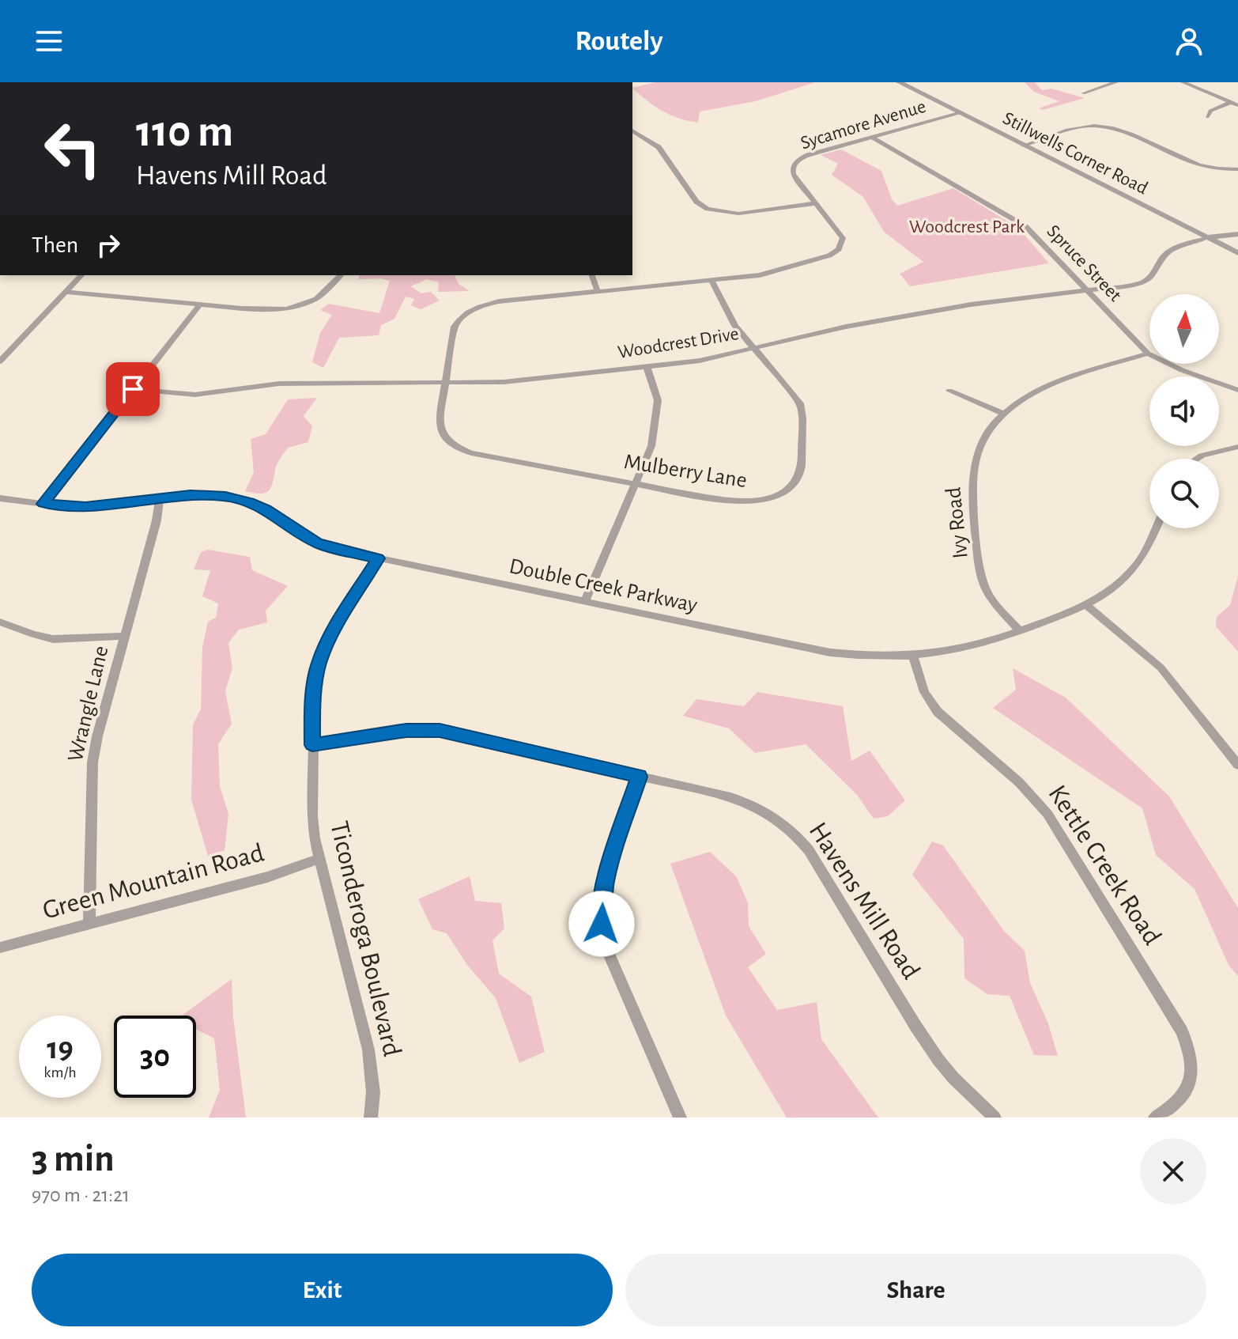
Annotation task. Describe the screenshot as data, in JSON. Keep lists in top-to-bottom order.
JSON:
{
  "streets": {
    "street": [
      "Sycamore Avenue",
      "Stillwells Corner Road",
      "Spruce Street",
      "Woodcrest Drive",
      "Mulberry Lane",
      "Ivy Road",
      "Double Creek Parkway",
      "Wrangle Lane",
      "Kettle Creek Road",
      "Green Mountain Road",
      "Havens Mill Road",
      "Ticonderoga Boulevard"
    ]
  },
  "crossings": [
    ["Sycamore Avenue", "Stillwells Corner Road"],
    ["Sycamore Avenue", "Spruce Street"],
    ["Sycamore Avenue", "Woodcrest Drive"],
    ["Sycamore Avenue", "Mulberry Lane"],
    ["Stillwells Corner Road", "Woodcrest Drive"],
    ["Spruce Street", "Woodcrest Drive"],
    ["Spruce Street", "Ivy Road"],
    ["Woodcrest Drive", "Mulberry Lane"],
    ["Ivy Road", "Double Creek Parkway"],
    ["Double Creek Parkway", "Wrangle Lane"],
    ["Double Creek Parkway", "Kettle Creek Road"],
    ["Double Creek Parkway", "Ticonderoga Boulevard"],
    ["Wrangle Lane", "Green Mountain Road"],
    ["Green Mountain Road", "Ticonderoga Boulevard"],
    ["Havens Mill Road", "Ticonderoga Boulevard"]
  ],
  "parks": ["Woodcrest Park"],
  "north": "top",
  "page": {
    "header": "Routely",
    "turn": ["110 m", "Havens Mill Road"],
    "then": "Then",
    "speed": "19 km/h",
    "limit": "30",
    "heading": ["3 min", "970 m · 21:21"],
    "buttons": ["Exit", "Share"]
  }
}
